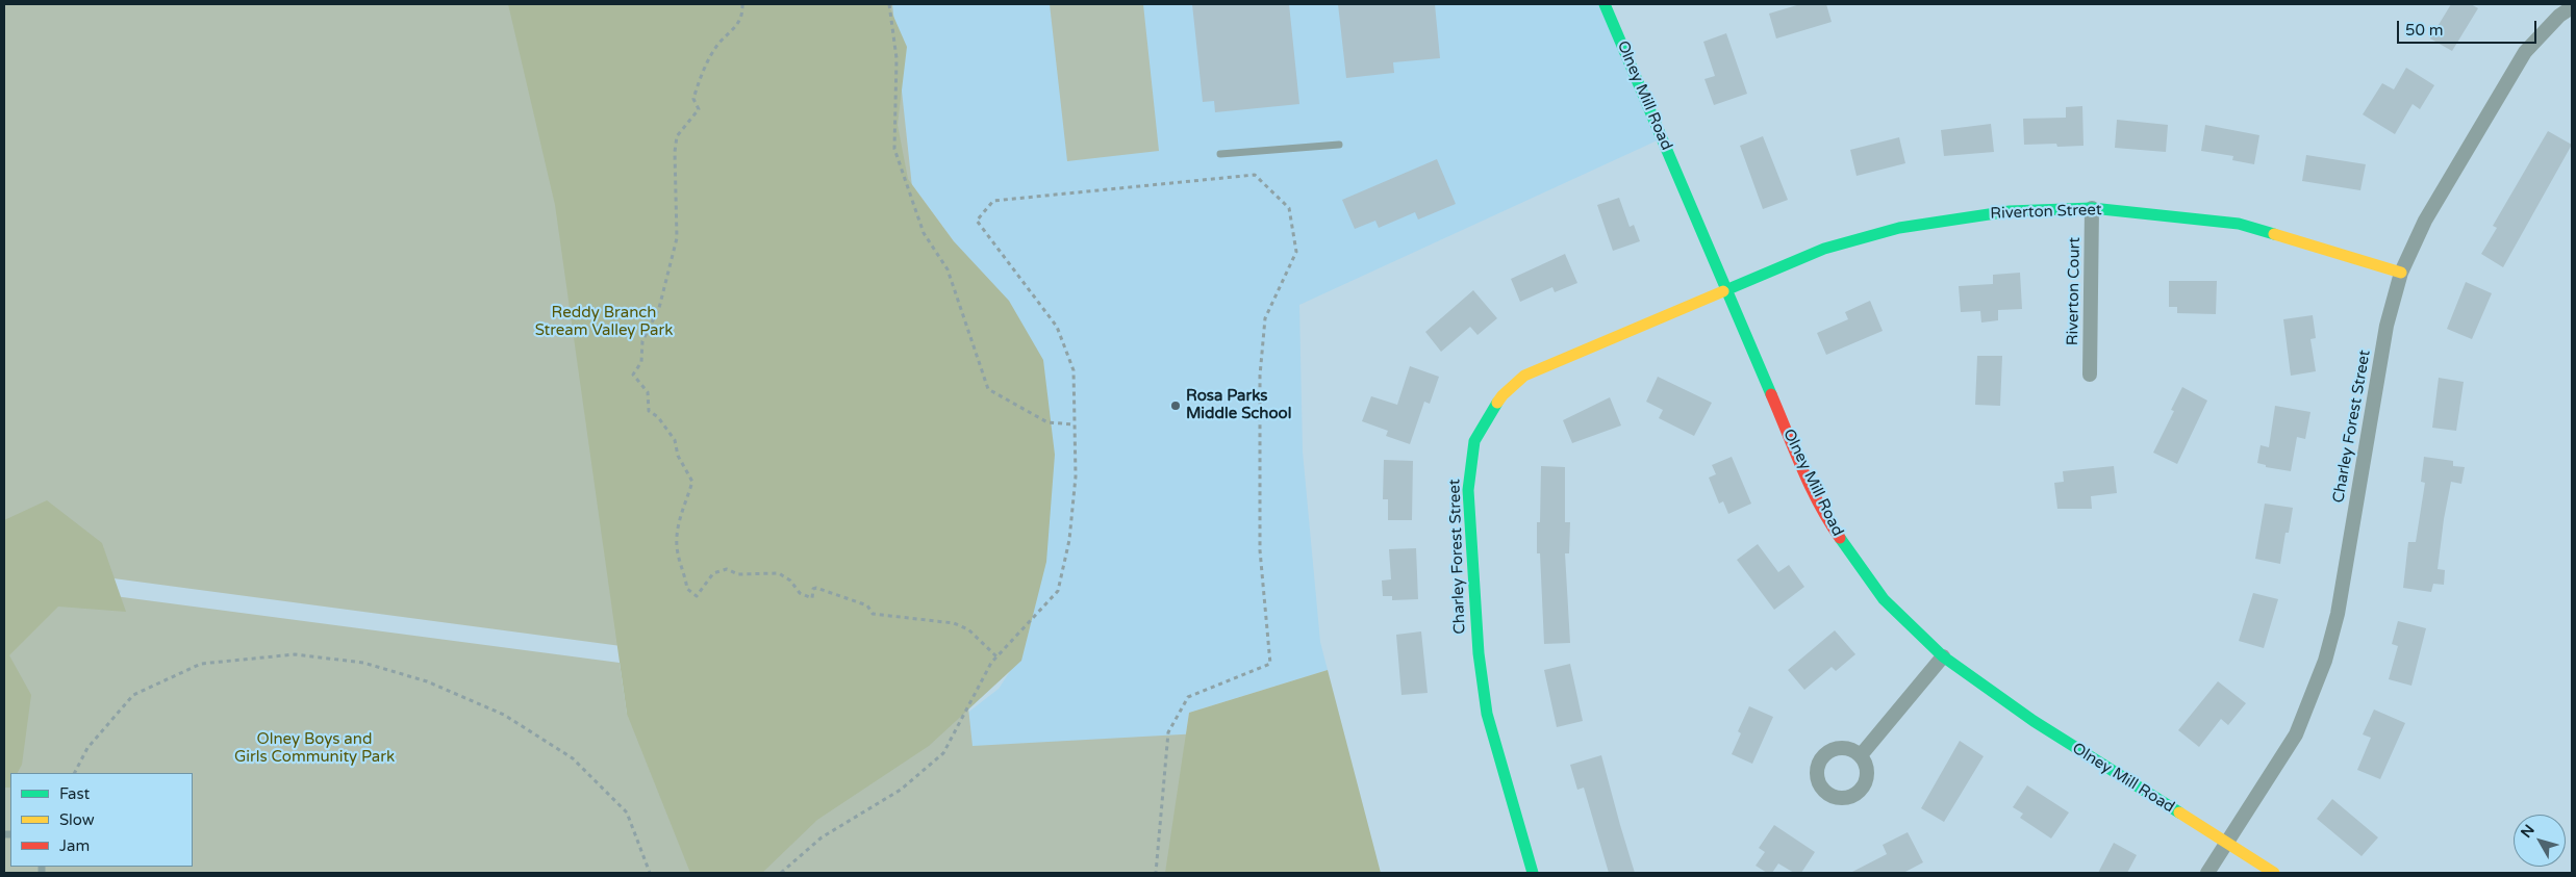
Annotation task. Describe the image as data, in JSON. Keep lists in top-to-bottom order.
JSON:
{
  "streets": {
    "street": [
      "Olney Mill Road",
      "Riverton Street",
      "Riverton Court",
      "Charley Forest Street"
    ]
  },
  "crossings": [
    ["Olney Mill Road", "Riverton Street"],
    ["Olney Mill Road", "Charley Forest Street"],
    ["Riverton Street", "Riverton Court"],
    ["Riverton Street", "Charley Forest Street"]
  ],
  "parks": ["Reddy Branch Stream Valley Park", "Olney Boys and Girls Community Park"],
  "places": ["Rosa Parks Middle School"],
  "legend": ["Fast", "Slow", "Jam"],
  "scale_bar": "50 m",
  "north": "top left"
}
